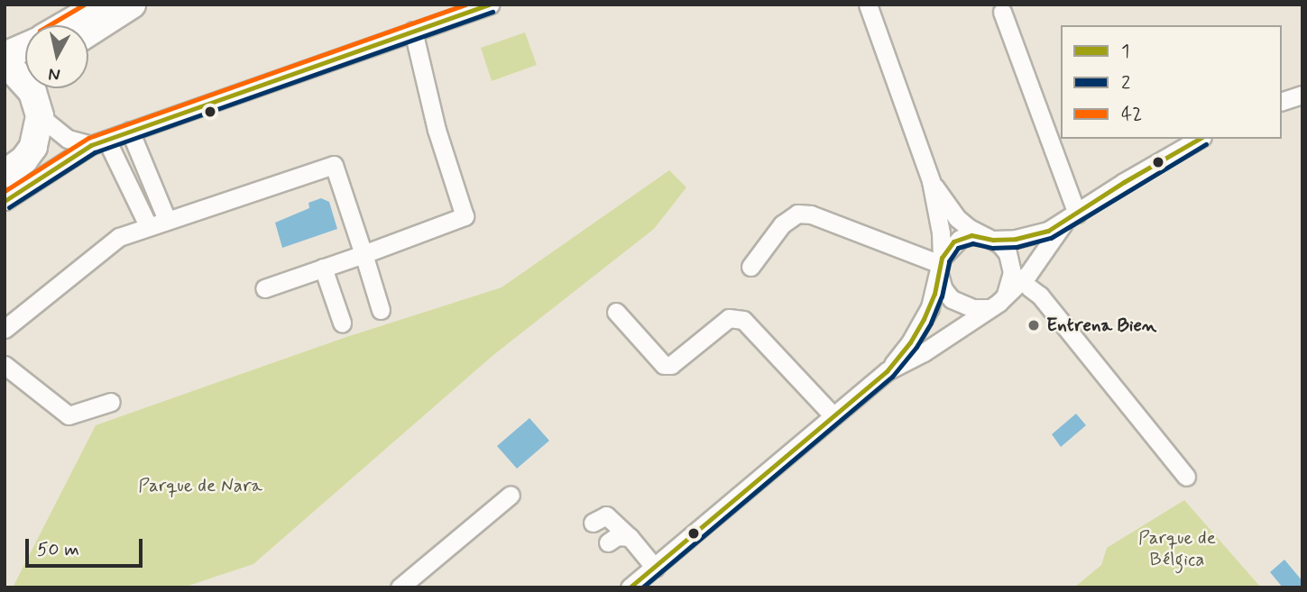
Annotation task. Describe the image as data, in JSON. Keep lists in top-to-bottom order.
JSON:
{
  "parks": ["Parque de Nara", "Parque de Bélgica"],
  "places": ["Entrena Bien"],
  "lines": ["transit line 1", "transit line 42", "transit line 2"],
  "legend": ["1", "2", "42"],
  "scale_bar": "50 m",
  "north": "bottom"
}
